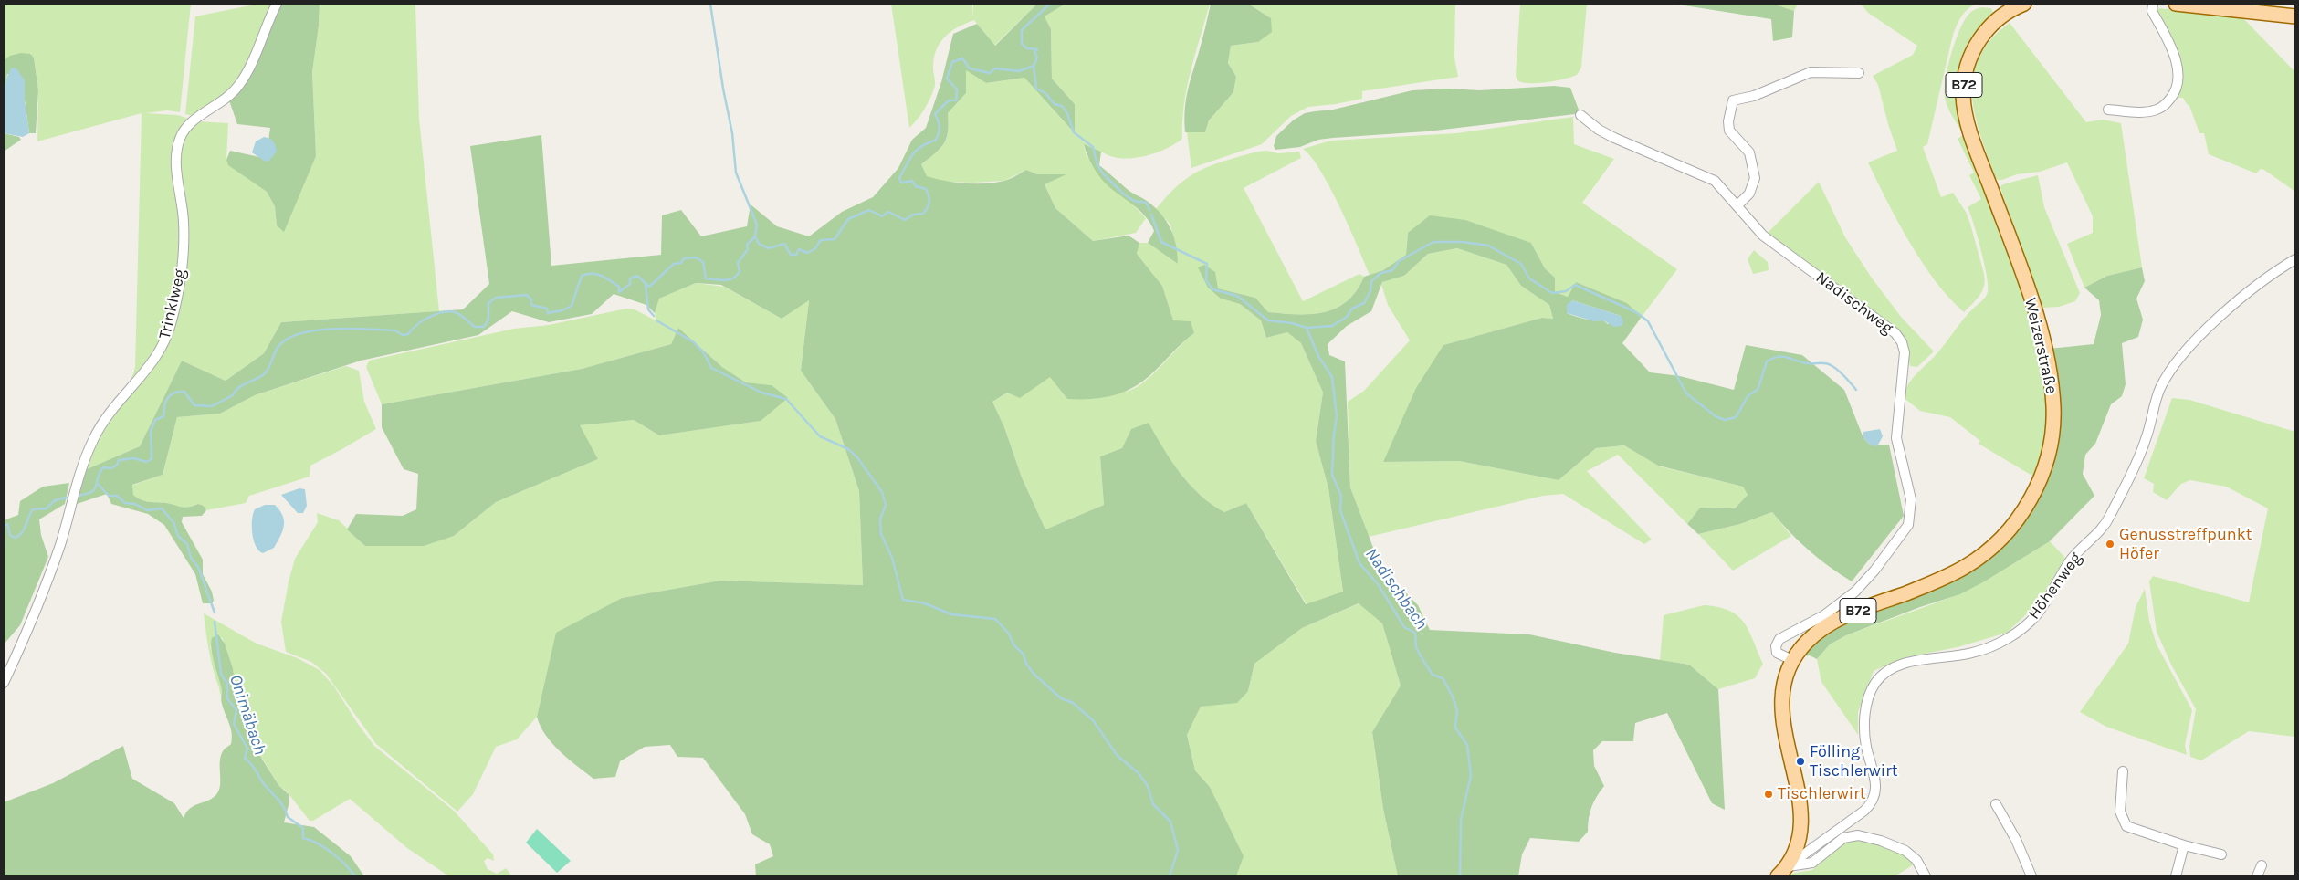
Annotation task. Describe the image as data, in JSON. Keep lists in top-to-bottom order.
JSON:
{
  "streets": {
    "main road": ["B72", "Weizerstraße"],
    "street": ["Nadischweg", "Trinklweg", "Höhenweg"]
  },
  "crossings": [
    ["Nadischweg", "Weizerstraße"],
    ["Weizerstraße", "Höhenweg"]
  ],
  "water": ["Nadischbach", "Onimäbach"],
  "places": ["Genusstreffpunkt Höfer", "Fölling Tischlerwirt", "Tischlerwirt"]
}
